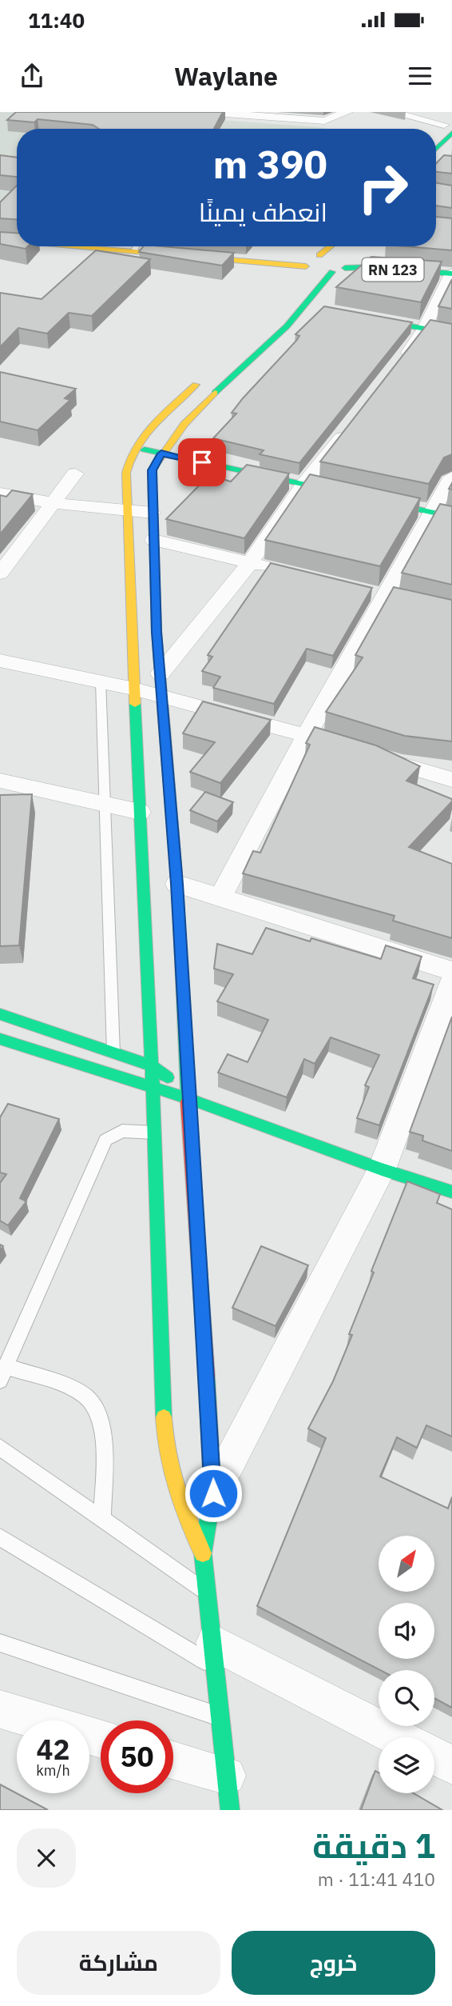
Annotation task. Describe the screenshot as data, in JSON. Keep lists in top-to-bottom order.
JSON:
{
  "streets": {
    "main road": ["RN 123"]
  },
  "north": "top right",
  "page": {
    "status": "11:40",
    "header": "Waylane",
    "turn": ["390 m", "انعطف يمينًا"],
    "speed": "42 km/h",
    "limit": "50",
    "heading": ["1 دقيقة", "410 m · 11:41"],
    "buttons": ["خروج", "مشاركة"]
  }
}
